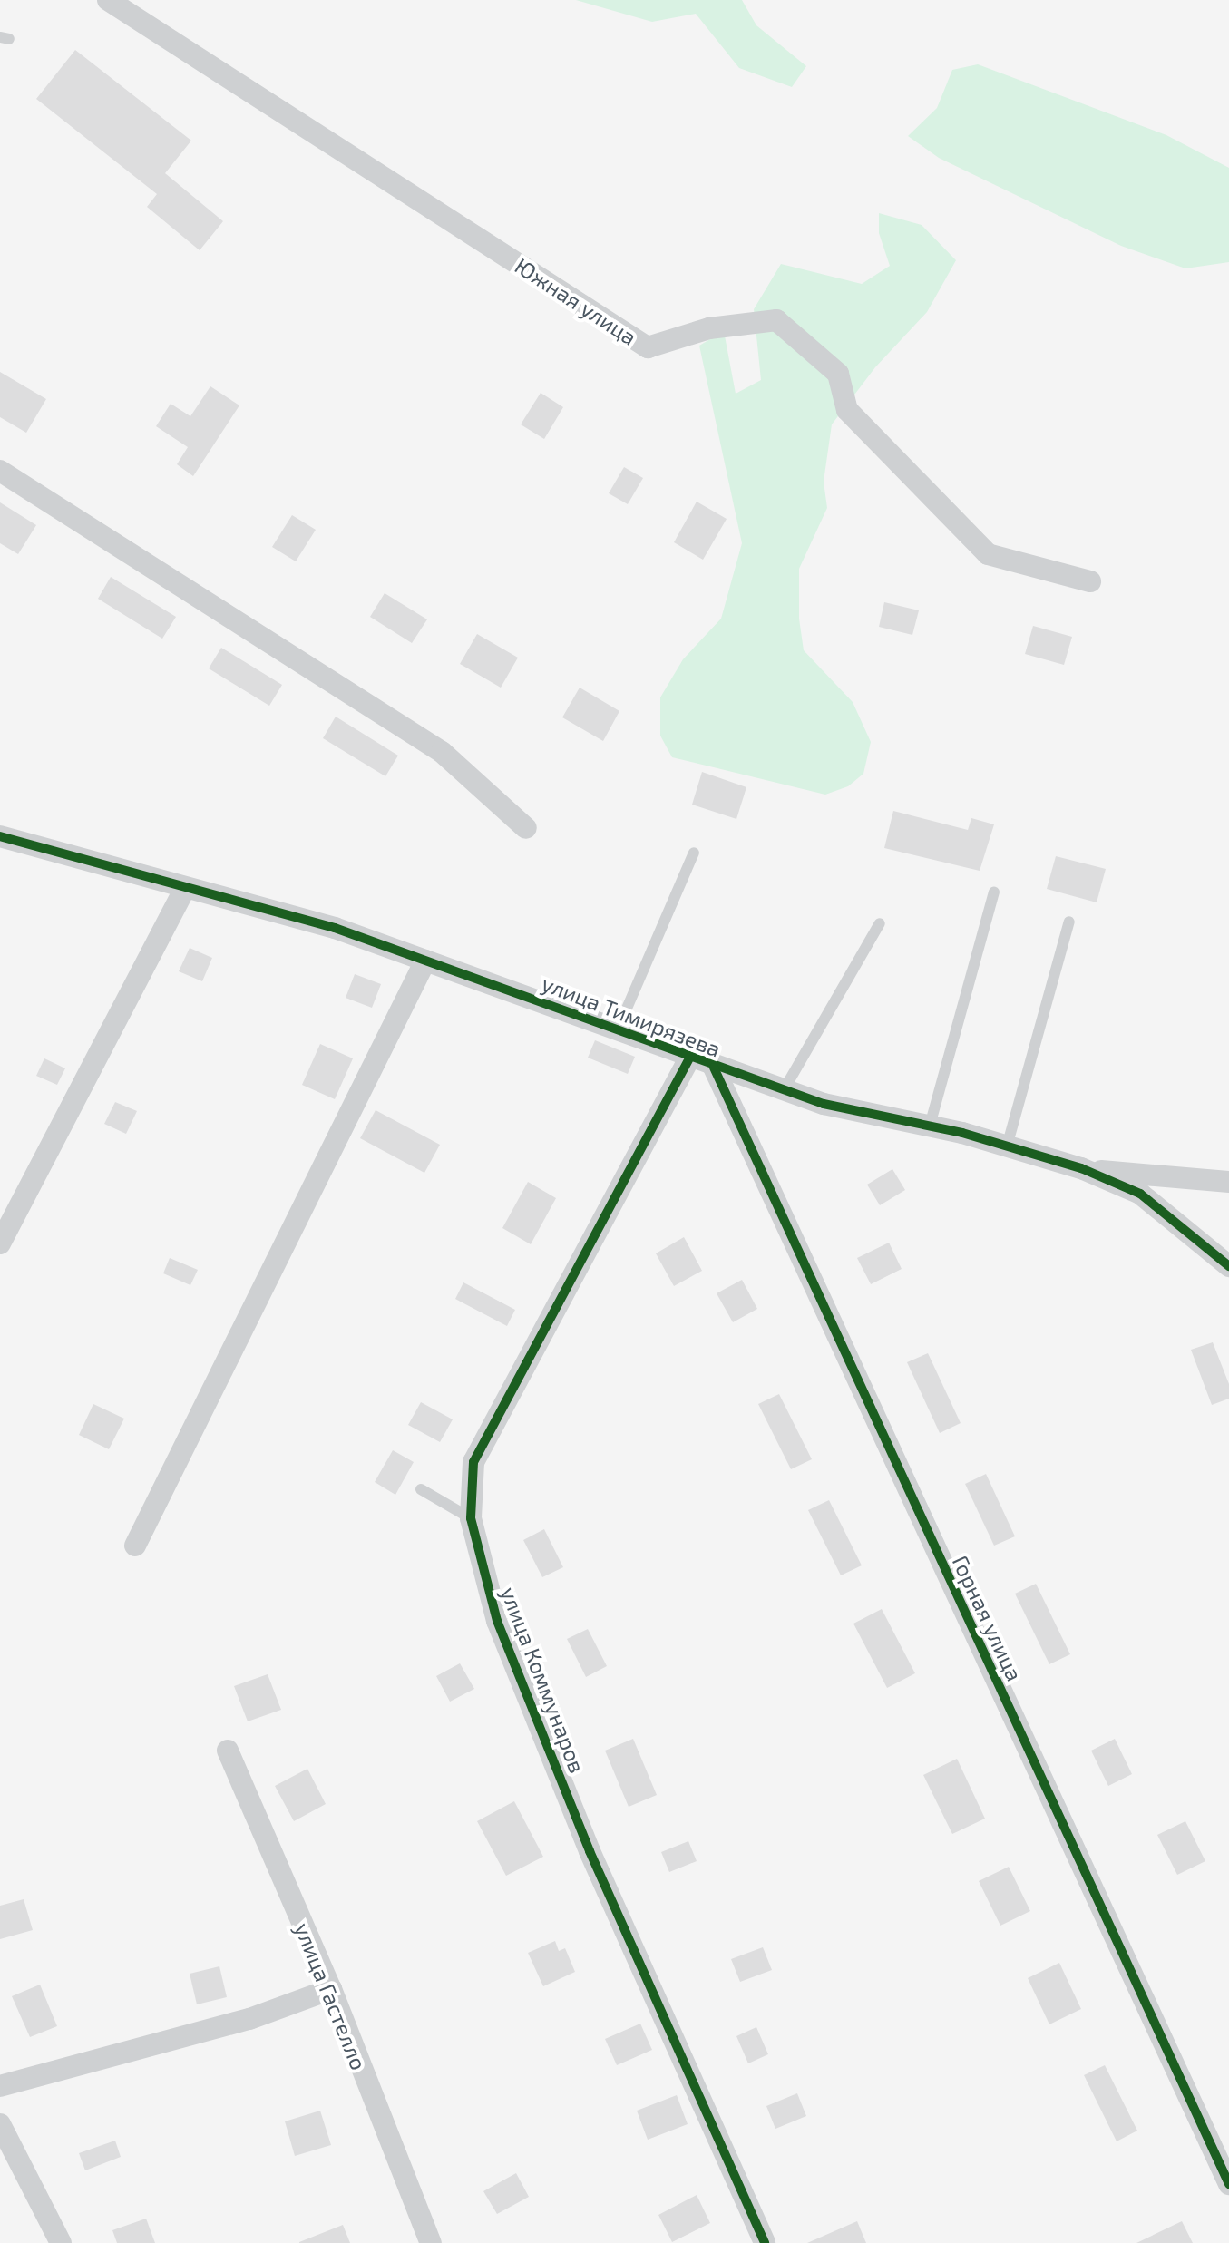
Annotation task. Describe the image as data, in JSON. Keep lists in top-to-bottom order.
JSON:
{
  "streets": {
    "street": [
      "Южная улица",
      "улица Тимирязева",
      "Горная улица",
      "улица Коммунаров",
      "улица Гастелло"
    ]
  },
  "crossings": [
    ["улица Тимирязева", "Горная улица"],
    ["улица Тимирязева", "улица Коммунаров"]
  ]
}
